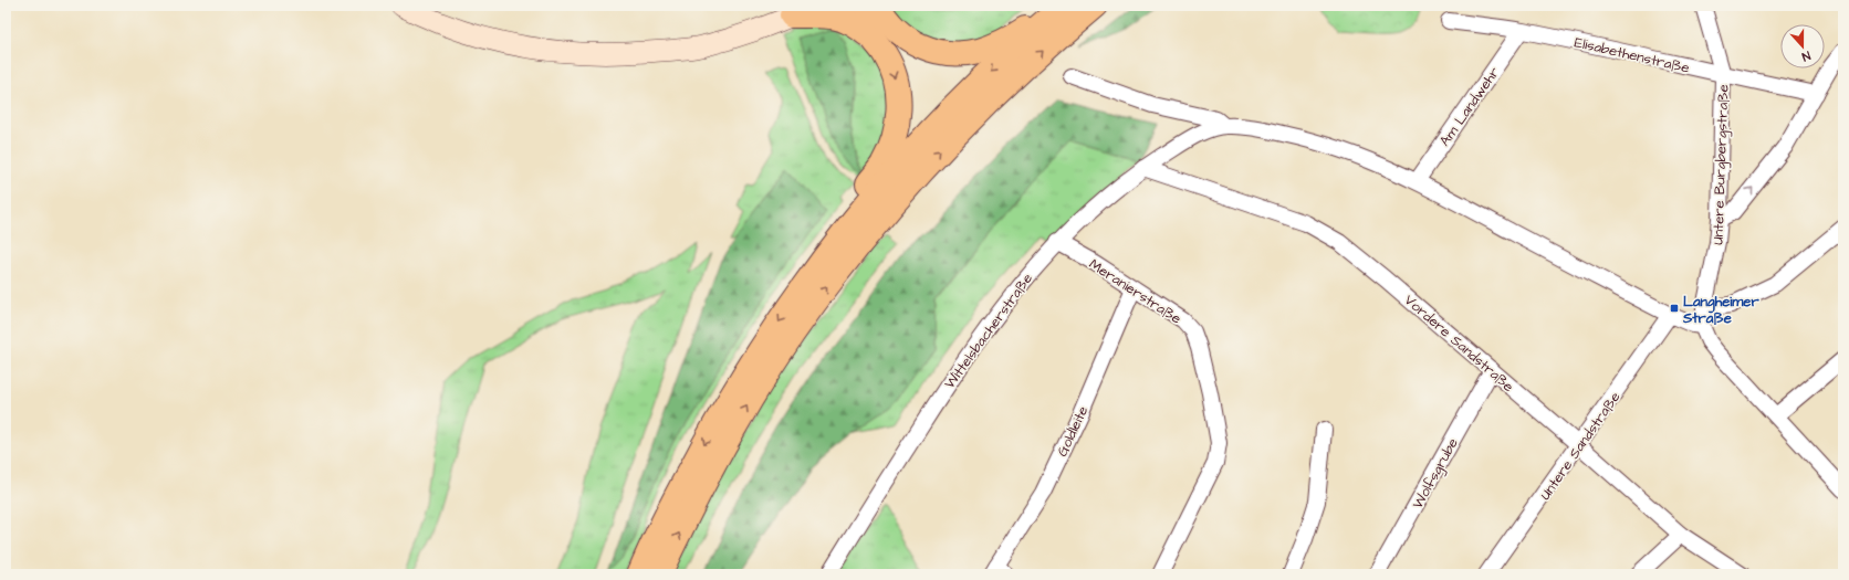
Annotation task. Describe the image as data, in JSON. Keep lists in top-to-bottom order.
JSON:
{
  "streets": {
    "street": [
      "Elisabethenstraße",
      "Am Landwehr",
      "Untere Burgbergstraße",
      "Meranierstraße",
      "Wittelsbacherstraße",
      "Vordere Sandstraße",
      "Goldleite",
      "Untere Sandstraße",
      "Wolfsgrube"
    ]
  },
  "crossings": [
    ["Elisabethenstraße", "Am Landwehr"],
    ["Elisabethenstraße", "Untere Burgbergstraße"],
    ["Meranierstraße", "Wittelsbacherstraße"],
    ["Meranierstraße", "Goldleite"],
    ["Wittelsbacherstraße", "Vordere Sandstraße"],
    ["Vordere Sandstraße", "Untere Sandstraße"],
    ["Vordere Sandstraße", "Wolfsgrube"]
  ],
  "places": {
    "transit": ["Langheimer Straße"]
  },
  "north": "bottom"
}
